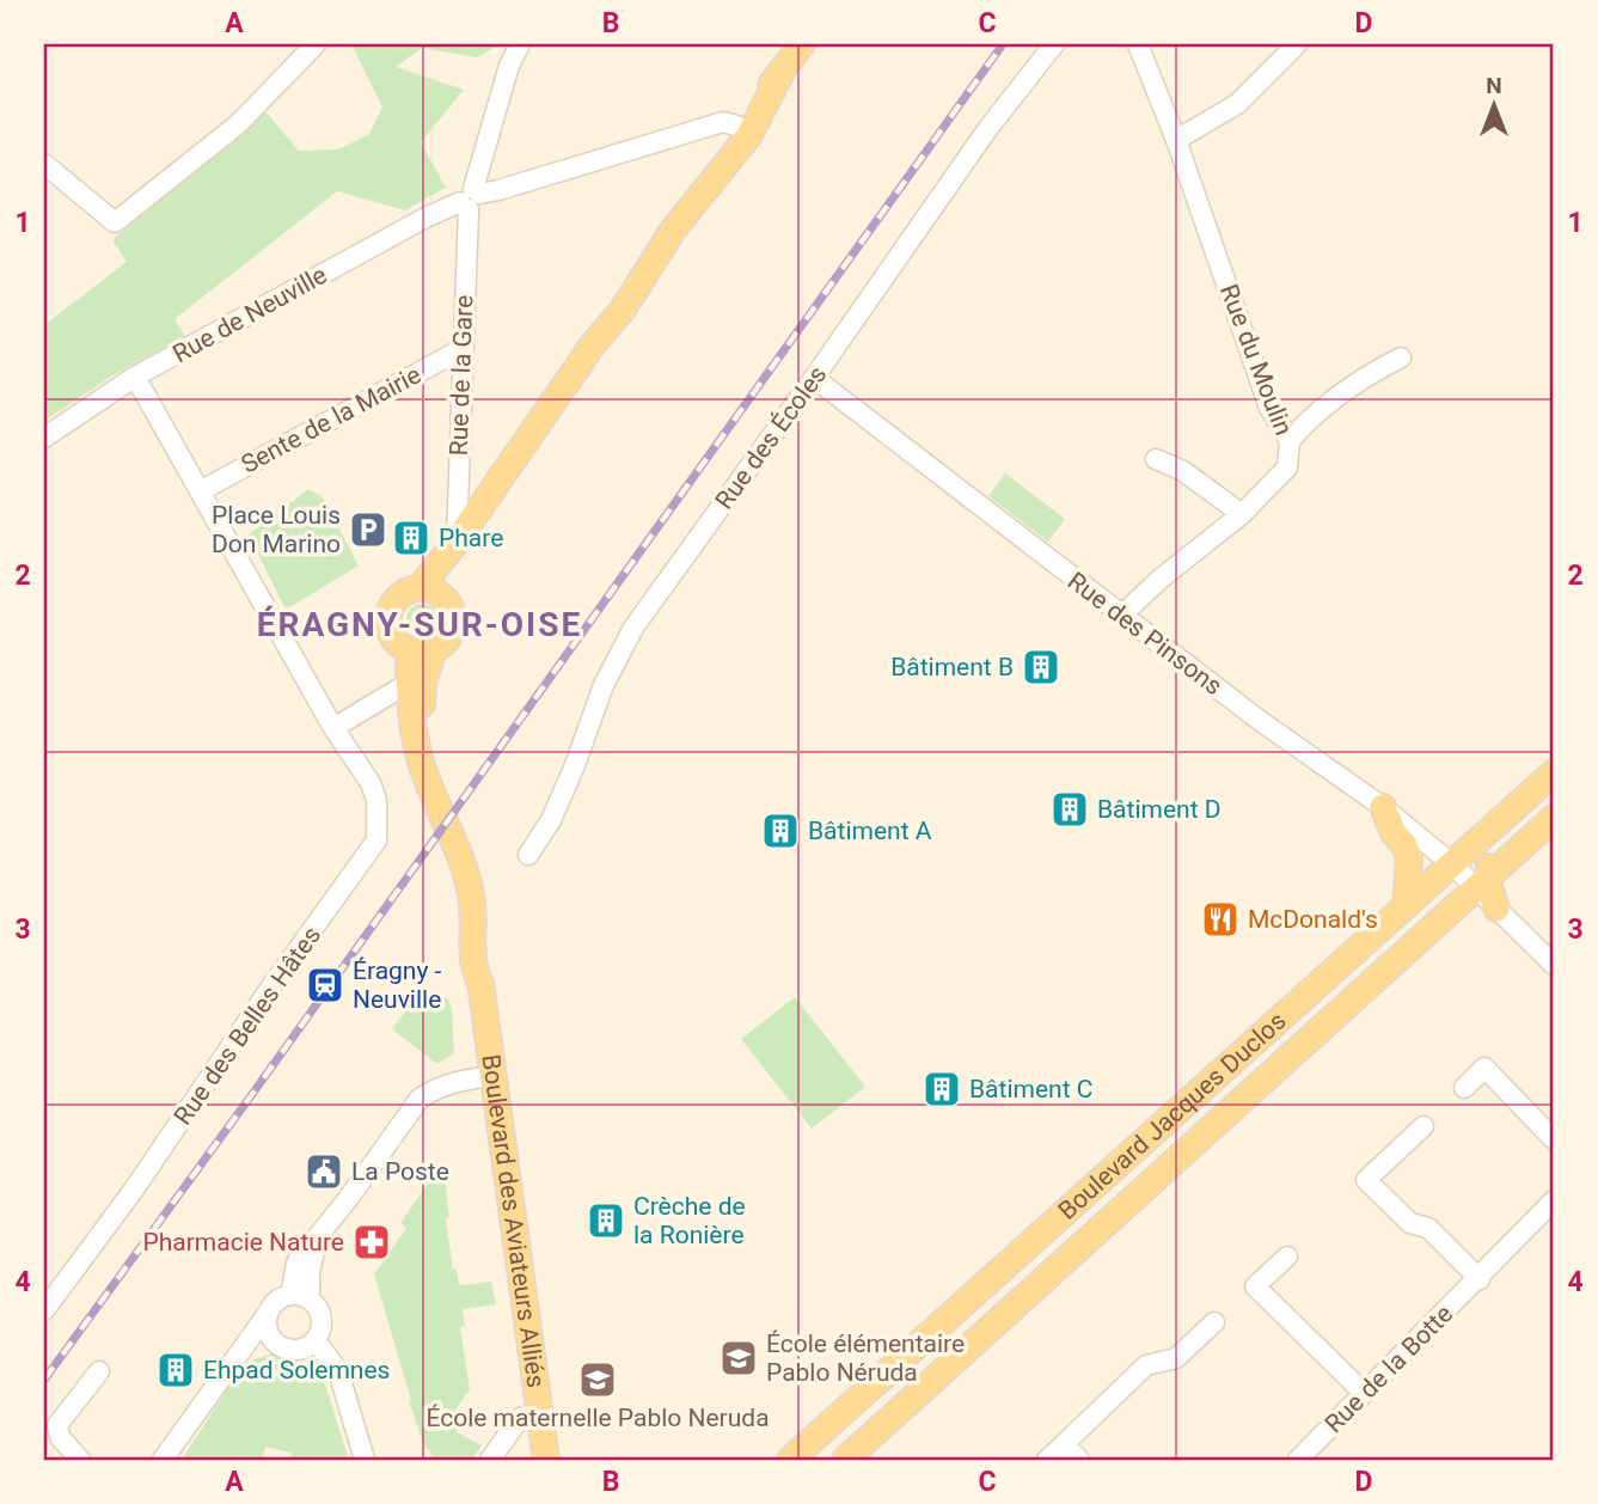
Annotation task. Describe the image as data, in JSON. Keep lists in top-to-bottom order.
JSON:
{
  "streets": {
    "main road": ["Boulevard Jacques Duclos", "Boulevard des Aviateurs Alliés"],
    "street": [
      "Rue de Neuville",
      "Rue du Moulin",
      "Rue de la Gare",
      "Sente de la Mairie",
      "Rue des Écoles",
      "Rue des Pinsons",
      "Rue des Belles Hâtes",
      "Rue de la Botte"
    ]
  },
  "crossings": [
    ["Rue de Neuville", "Rue de la Gare"],
    ["Rue de Neuville", "Rue des Belles Hâtes"],
    ["Rue du Moulin", "Rue des Pinsons"],
    ["Rue de la Gare", "Sente de la Mairie"],
    ["Sente de la Mairie", "Rue des Belles Hâtes"],
    ["Rue des Écoles", "Rue des Pinsons"],
    ["Rue des Pinsons", "Boulevard Jacques Duclos"]
  ],
  "districts": ["ÉRAGNY-SUR-OISE"],
  "places": {
    "parking": ["Place Louis Don Marino"],
    "building": [
      "Phare",
      "Bâtiment B",
      "Bâtiment D",
      "Bâtiment A",
      "Bâtiment C",
      "Crèche de la Ronière",
      "Ehpad Solemnes"
    ],
    "restaurant": ["McDonald's"],
    "station": ["Éragny - Neuville"],
    "public building": ["La Poste"],
    "pharmacy": ["Pharmacie Nature"],
    "school or university": ["École élémentaire Pablo Néruda", "École maternelle Pablo Neruda"]
  },
  "north": "top",
  "grid": {
    "columns": [
      "A",
      "B",
      "C",
      "D"
    ],
    "rows": [
      "1",
      "2",
      "3",
      "4"
    ]
  }
}
